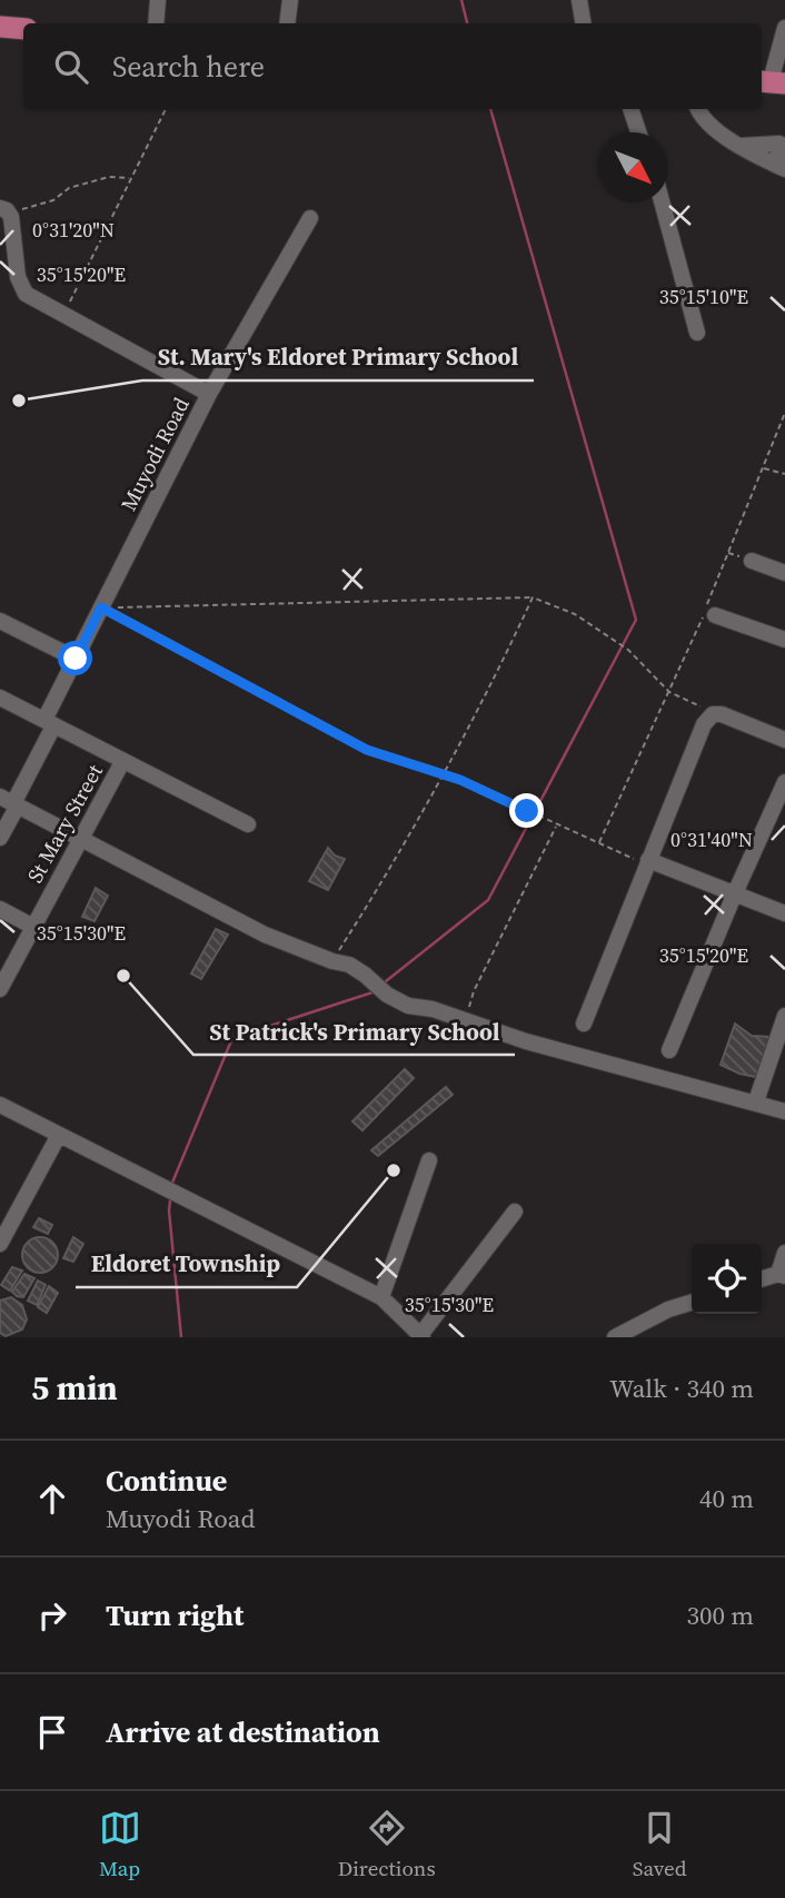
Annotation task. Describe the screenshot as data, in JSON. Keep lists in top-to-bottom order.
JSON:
{
  "streets": {
    "street": ["Muyodi Road", "St Mary Street"]
  },
  "places": ["St. Mary's Eldoret Primary School", "St Patrick's Primary School", "Eldoret Township"],
  "north": "bottom right",
  "page": {
    "search": "Search here",
    "heading": ["5 min", "Walk · 340 m"],
    "list": [
      ["Continue", "Muyodi Road", "40 m"],
      ["Turn right", "300 m"],
      "Arrive at destination"
    ],
    "nav": ["Map", "Directions", "Saved"]
  },
  "coordinates": [
    "0°31'20\"N",
    "35°15'20\"E",
    "35°15'10\"E",
    "0°31'40\"N",
    "35°15'30\"E"
  ]
}
